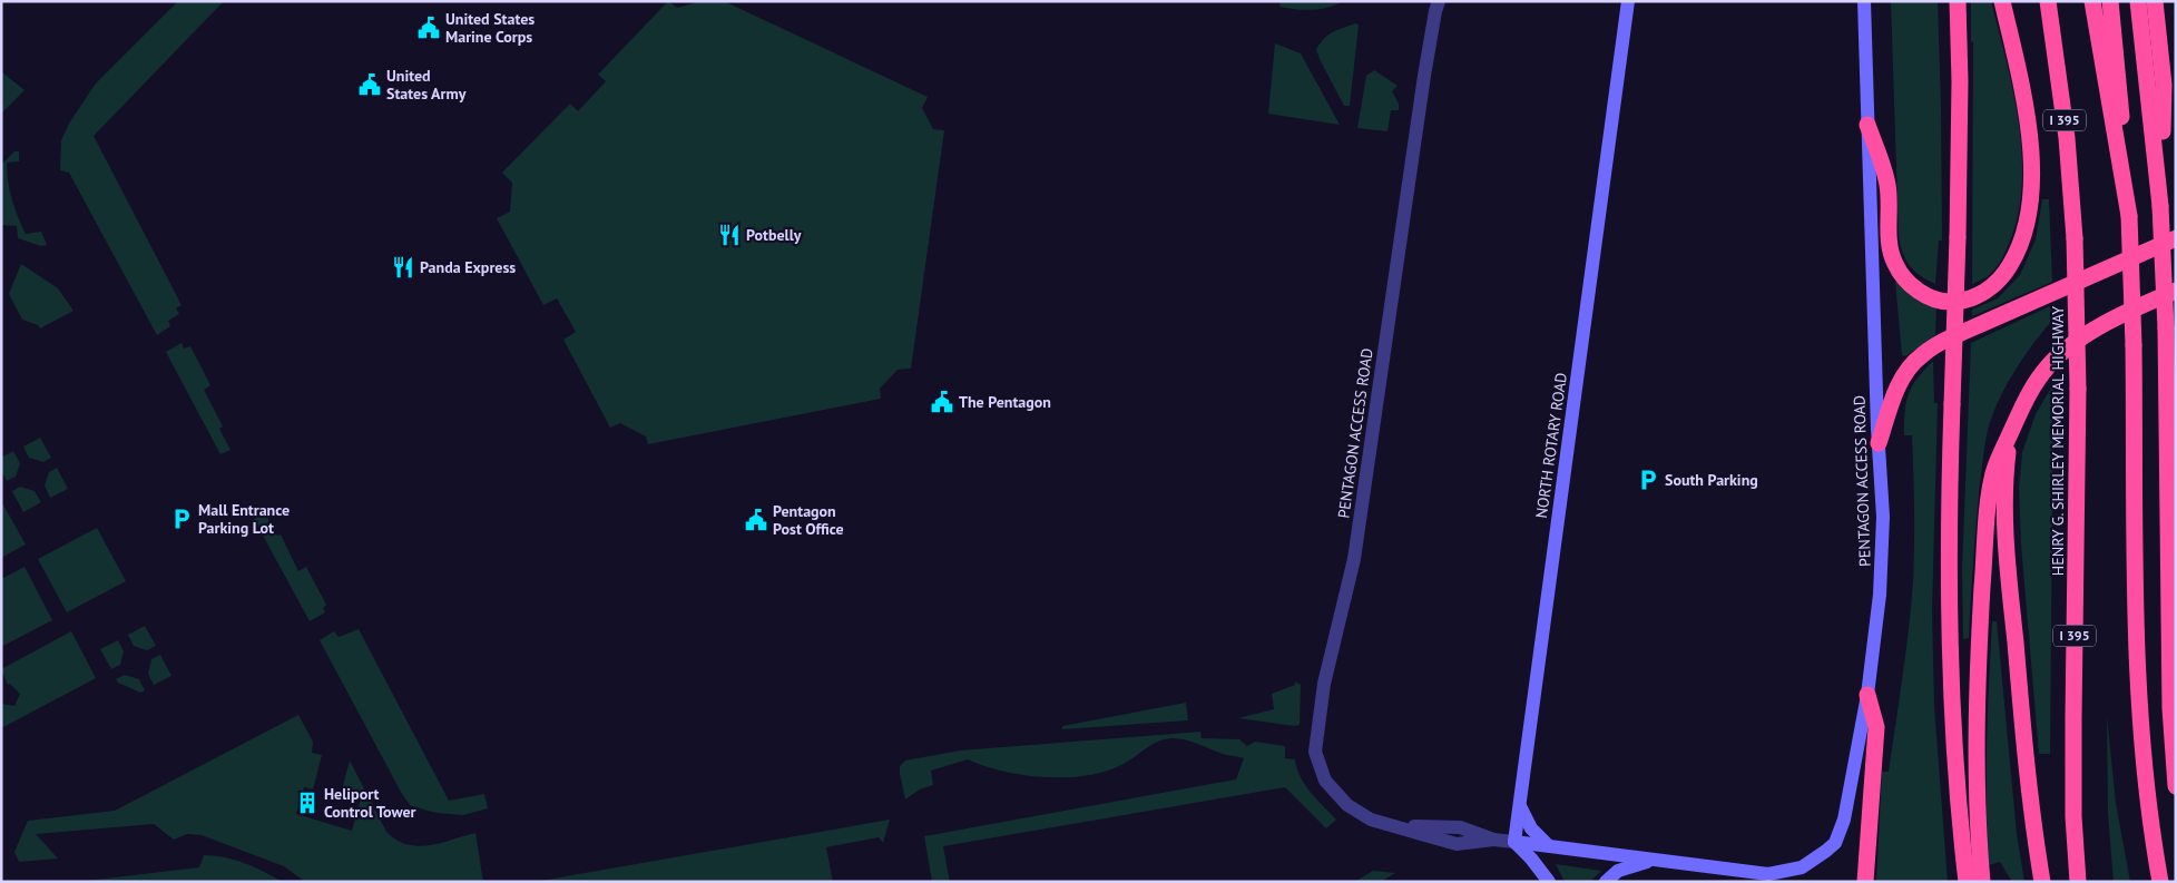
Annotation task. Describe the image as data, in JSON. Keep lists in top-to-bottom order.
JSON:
{
  "streets": {
    "highway": ["I 395", "HENRY G. SHIRLEY MEMORIAL HIGHWAY"],
    "street": ["PENTAGON ACCESS ROAD", "NORTH ROTARY ROAD"]
  },
  "crossings": [
    ["PENTAGON ACCESS ROAD", "NORTH ROTARY ROAD"]
  ],
  "places": {
    "public building": [
      "United States Marine Corps",
      "United States Army",
      "The Pentagon",
      "Pentagon Post Office"
    ],
    "restaurant": ["Potbelly", "Panda Express"],
    "parking": ["South Parking", "Mall Entrance Parking Lot"],
    "building": ["Heliport Control Tower"]
  }
}
